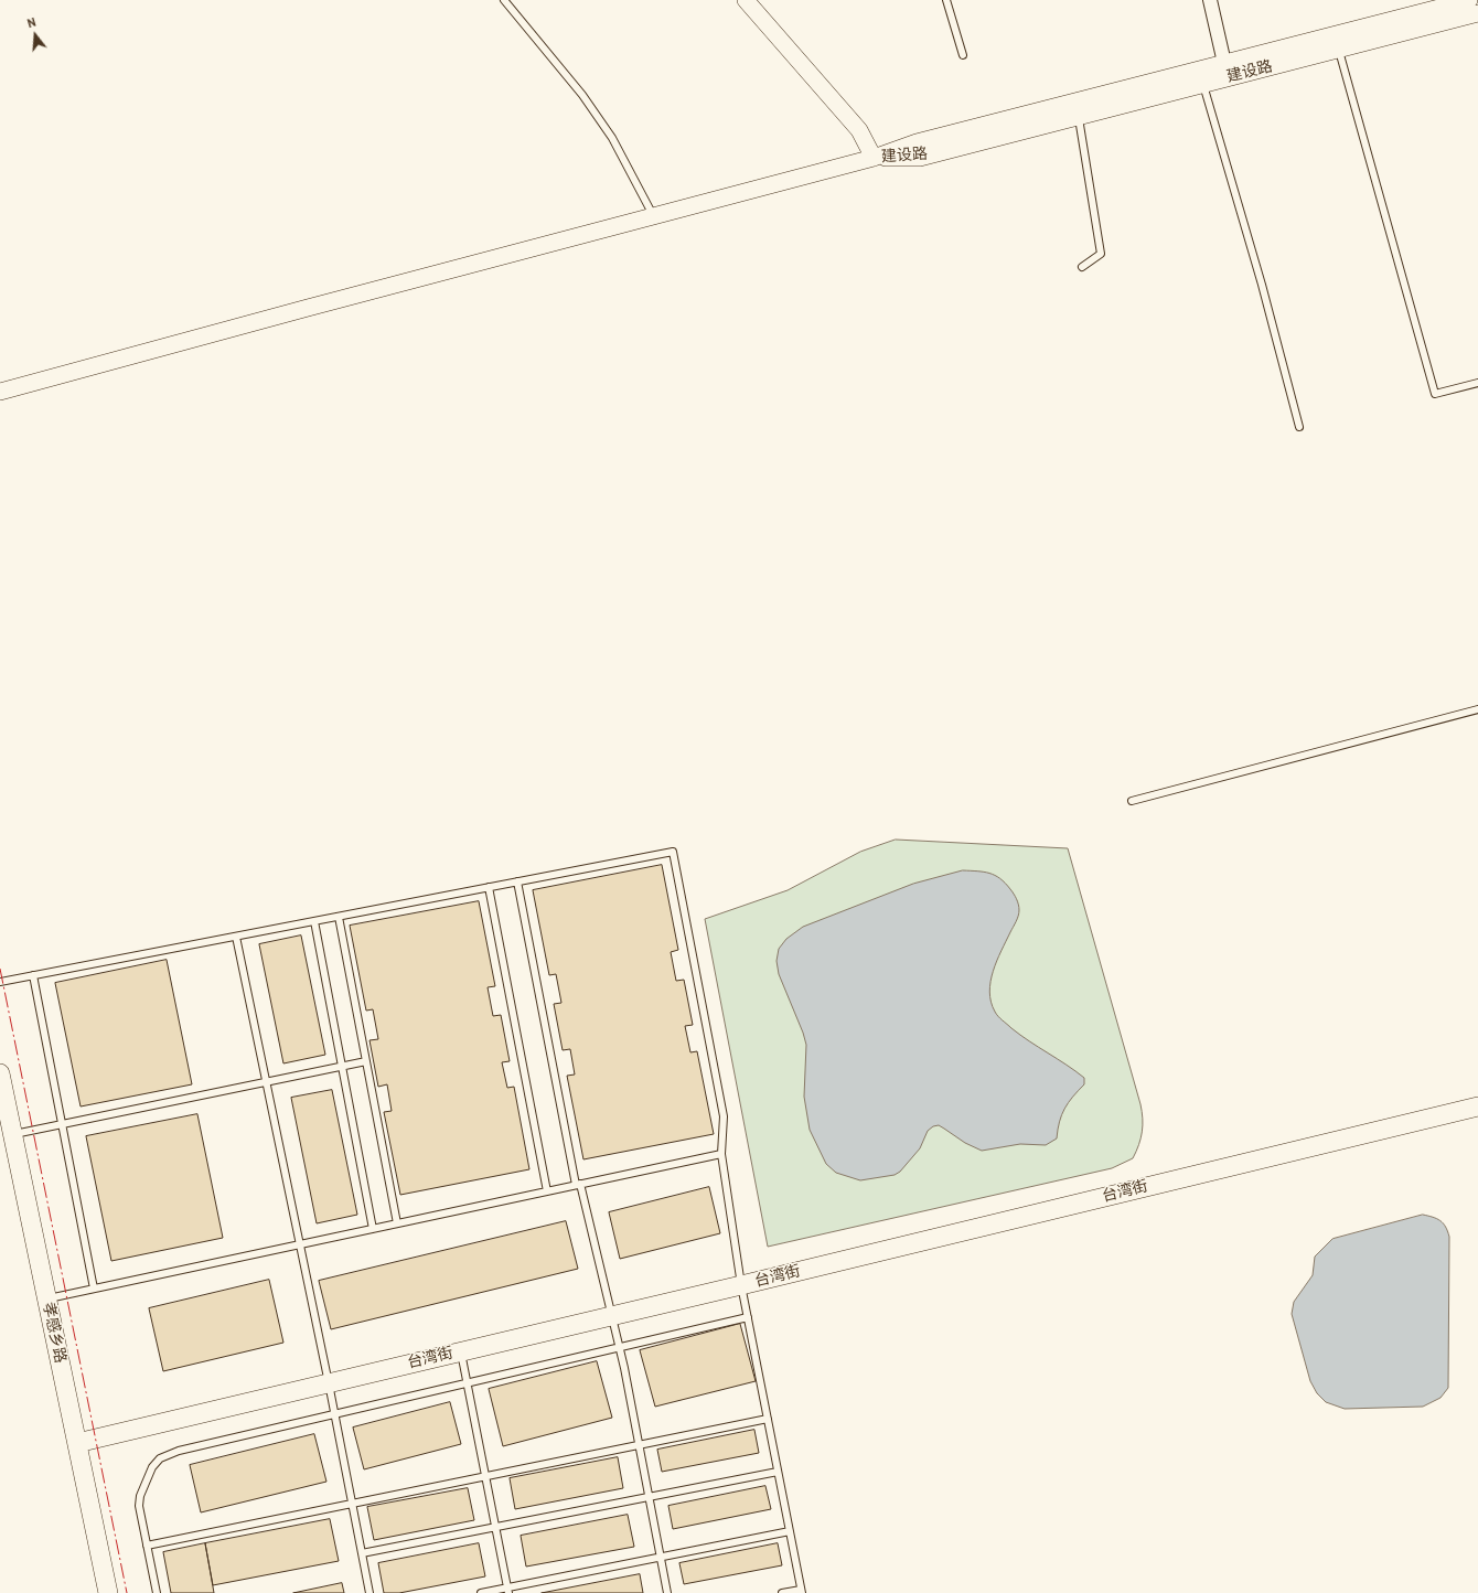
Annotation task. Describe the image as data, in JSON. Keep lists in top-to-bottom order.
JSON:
{
  "streets": {
    "main road": ["台湾街", "孝感乡路"],
    "street": ["建设路"]
  },
  "crossings": [
    ["台湾街", "孝感乡路"]
  ],
  "north": "top"
}
